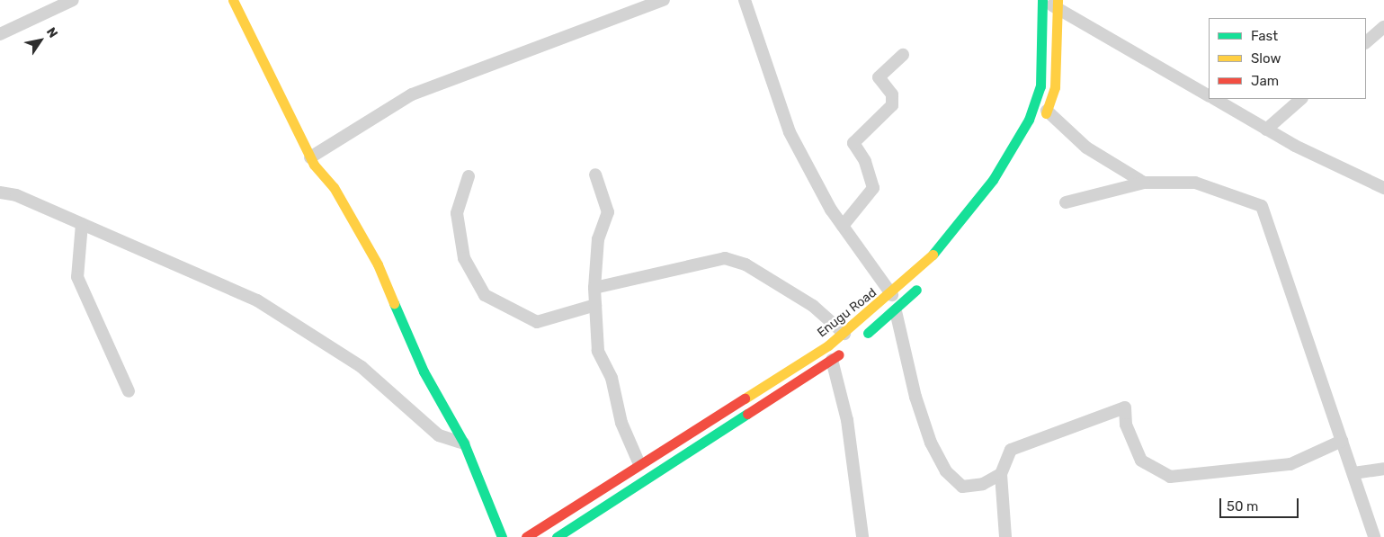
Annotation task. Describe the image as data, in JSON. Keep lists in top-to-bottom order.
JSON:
{
  "streets": {
    "main road": ["Enugu Road"]
  },
  "legend": ["Fast", "Slow", "Jam"],
  "scale_bar": "50 m",
  "north": "top right"
}
